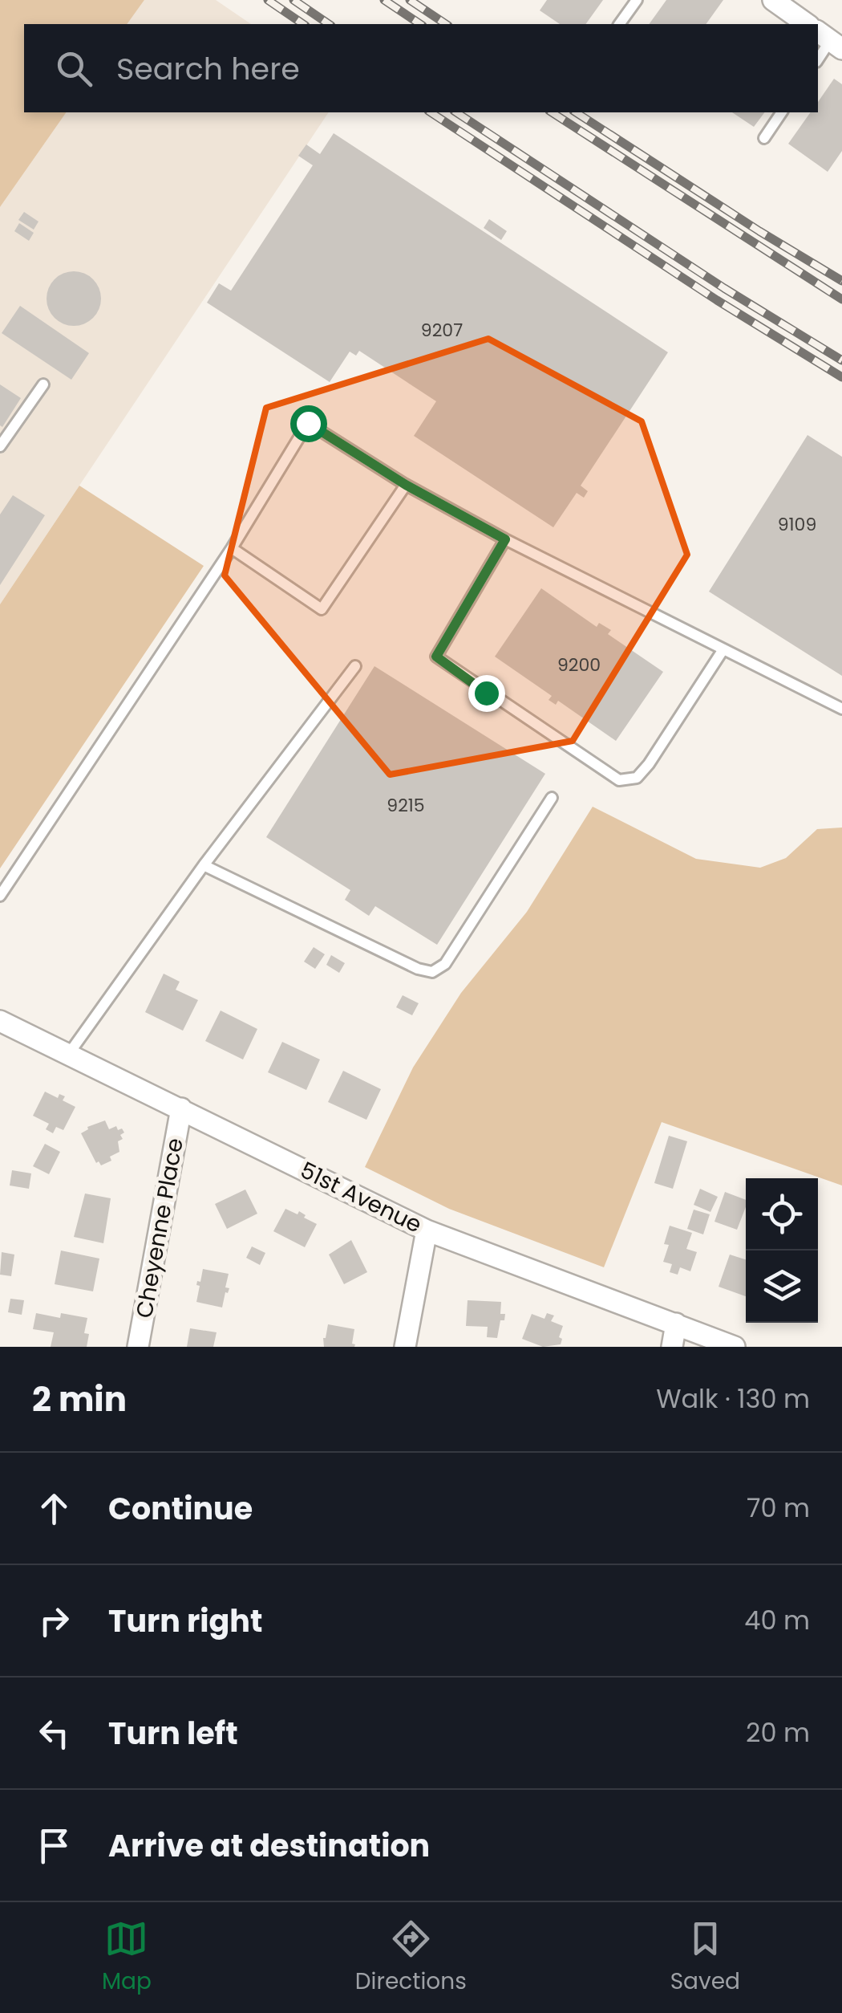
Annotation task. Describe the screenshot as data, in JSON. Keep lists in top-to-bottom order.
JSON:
{
  "streets": {
    "street": ["51st Avenue", "Cheyenne Place"]
  },
  "crossings": [
    ["51st Avenue", "Cheyenne Place"]
  ],
  "house_numbers": [
    "9207",
    "9109",
    "9200",
    "9215"
  ],
  "page": {
    "search": "Search here",
    "heading": ["2 min", "Walk · 130 m"],
    "list": [
      ["Continue", "70 m"],
      ["Turn right", "40 m"],
      ["Turn left", "20 m"],
      "Arrive at destination"
    ],
    "nav": ["Map", "Directions", "Saved"]
  }
}
